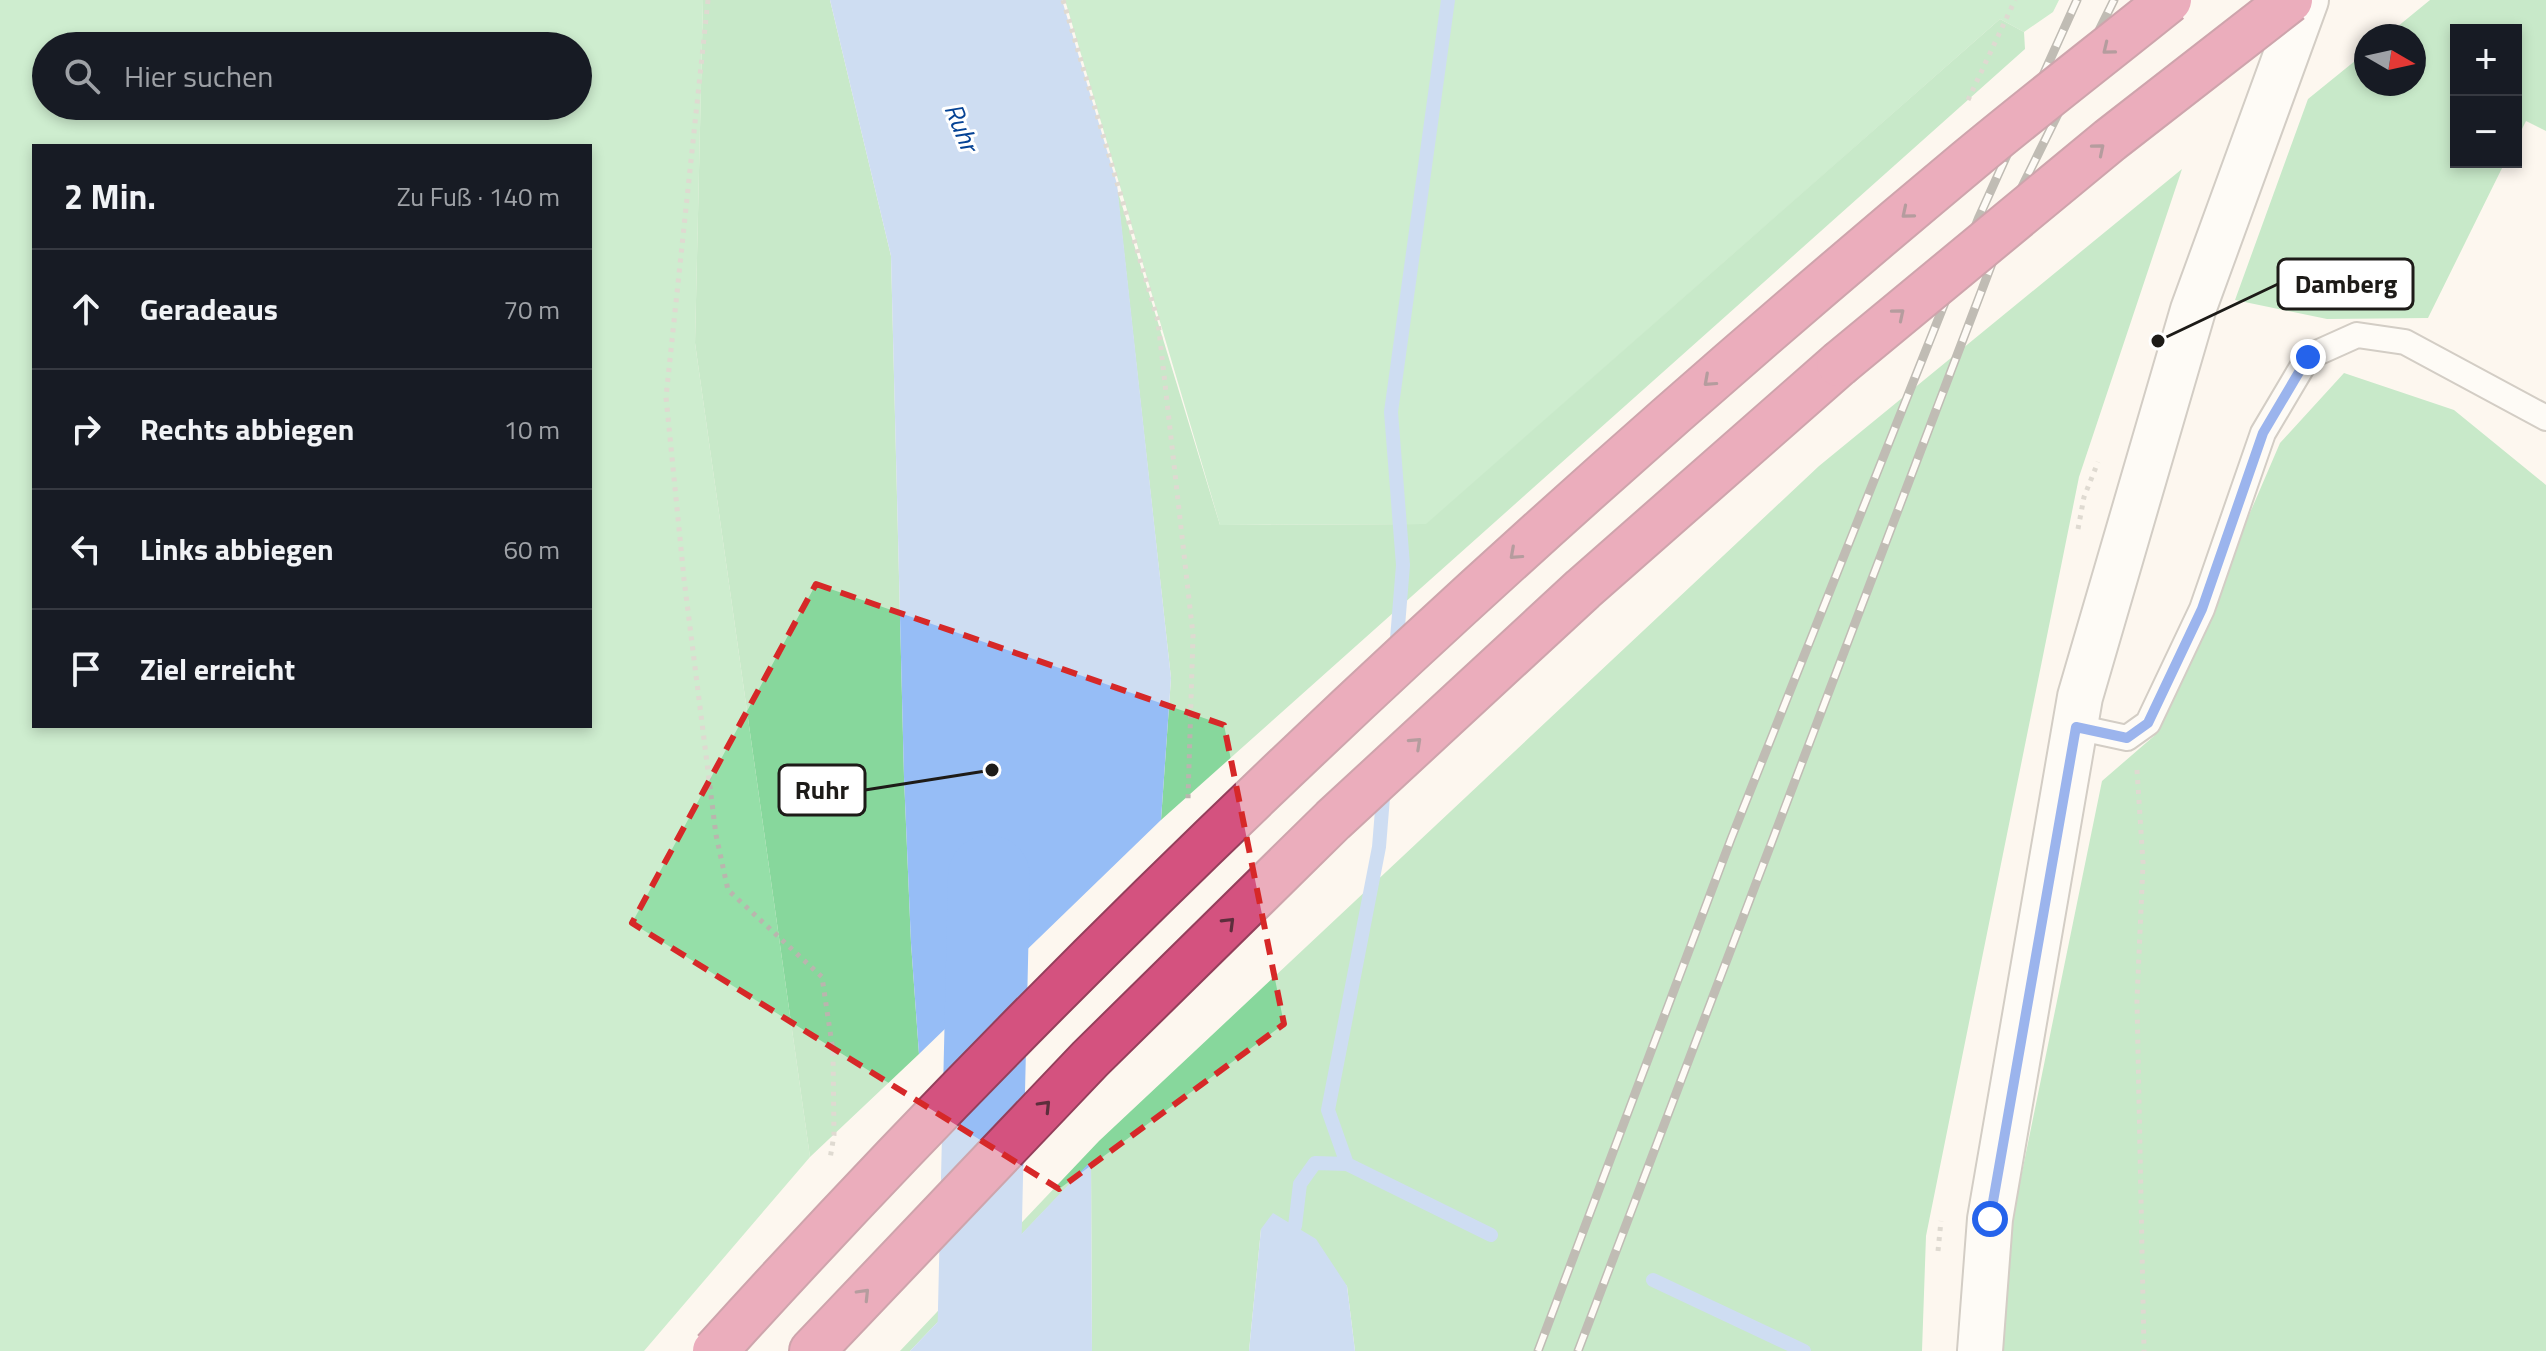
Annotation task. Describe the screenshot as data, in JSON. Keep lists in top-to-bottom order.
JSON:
{
  "water": ["Ruhr"],
  "places": ["Damberg", "Ruhr"],
  "north": "right",
  "page": {
    "map_buttons": ["+", "−"],
    "search": "Hier suchen",
    "heading": ["2 Min.", "Zu Fuß · 140 m"],
    "list": [
      ["Geradeaus", "70 m"],
      ["Rechts abbiegen", "10 m"],
      ["Links abbiegen", "60 m"],
      "Ziel erreicht"
    ]
  }
}
